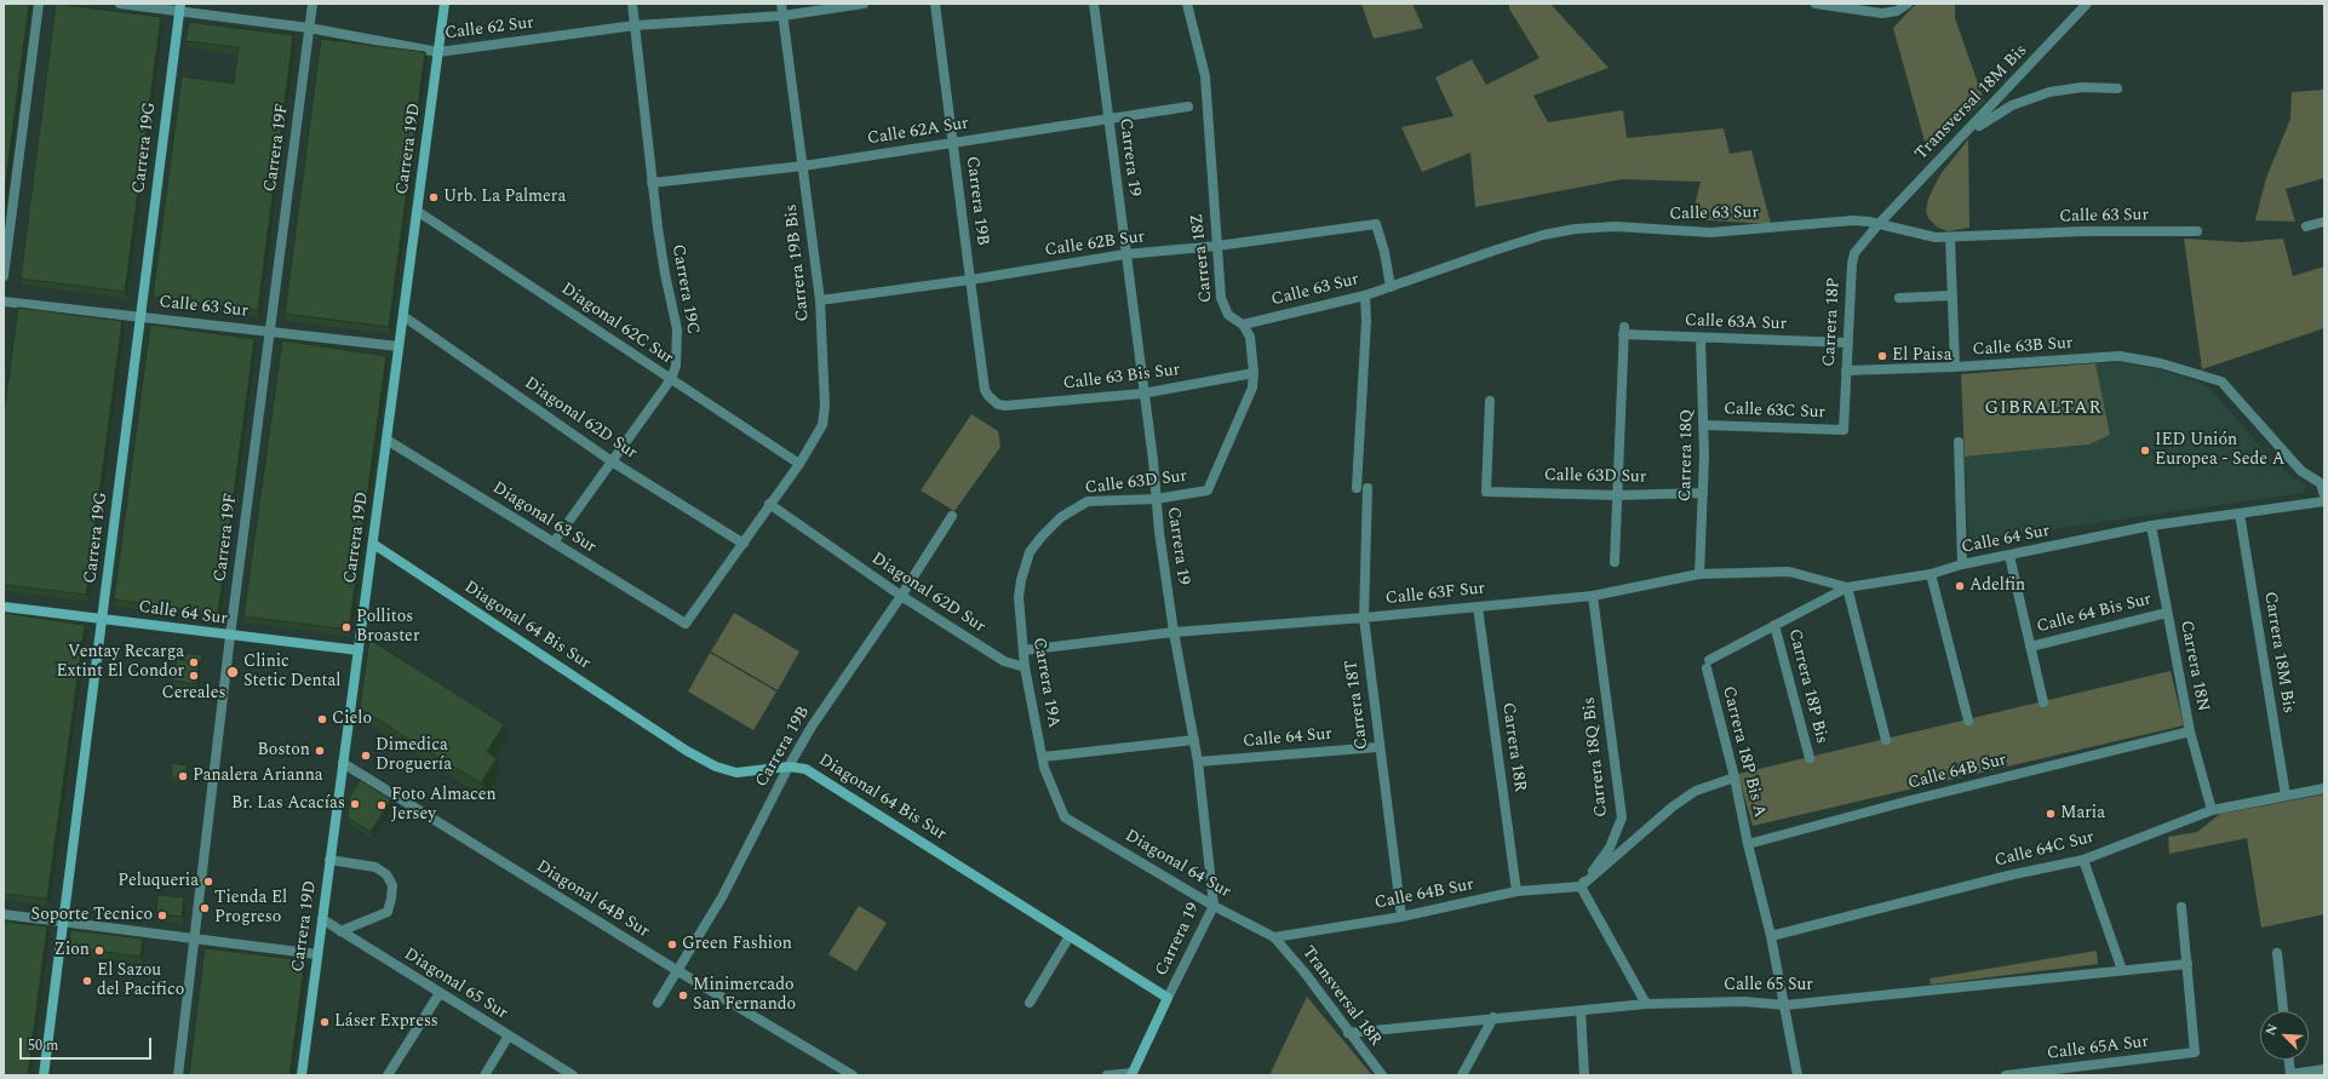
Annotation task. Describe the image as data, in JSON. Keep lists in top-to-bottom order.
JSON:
{
  "streets": {
    "street": [
      "Calle 62 Sur",
      "Transversal 18M Bis",
      "Calle 62A Sur",
      "Carrera 19G",
      "Carrera 19F",
      "Carrera 19D",
      "Carrera 19",
      "Carrera 19B",
      "Calle 63 Sur",
      "Calle 62B Sur",
      "Carrera 18Z",
      "Carrera 19B Bis",
      "Carrera 19C",
      "Carrera 18P",
      "Calle 63A Sur",
      "Diagonal 62C Sur",
      "Calle 63B Sur",
      "Calle 63 Bis Sur",
      "Calle 63C Sur",
      "Diagonal 62D Sur",
      "Carrera 18Q",
      "Calle 63D Sur",
      "Diagonal 63 Sur",
      "Calle 64 Sur",
      "Calle 63F Sur",
      "Calle 64 Bis Sur",
      "Diagonal 64 Bis Sur",
      "Carrera 18M Bis",
      "Carrera 18N",
      "Carrera 19A",
      "Carrera 18P Bis",
      "Carrera 18T",
      "Carrera 18R",
      "Carrera 18P Bis A",
      "Carrera 18Q Bis",
      "Calle 64B Sur",
      "Calle 64C Sur",
      "Diagonal 64 Sur",
      "Diagonal 64B Sur",
      "Diagonal 65 Sur",
      "Calle 65 Sur",
      "Transversal 18R",
      "Calle 65A Sur"
    ]
  },
  "crossings": [
    ["Calle 62 Sur", "Carrera 19G"],
    ["Calle 62 Sur", "Carrera 19F"],
    ["Calle 62 Sur", "Carrera 19D"],
    ["Calle 62 Sur", "Carrera 19B Bis"],
    ["Calle 62 Sur", "Carrera 19C"],
    ["Transversal 18M Bis", "Calle 63 Sur"],
    ["Transversal 18M Bis", "Carrera 18P"],
    ["Calle 62A Sur", "Carrera 19"],
    ["Calle 62A Sur", "Carrera 19B"],
    ["Calle 62A Sur", "Carrera 19B Bis"],
    ["Calle 62A Sur", "Carrera 19C"],
    ["Carrera 19G", "Calle 63 Sur"],
    ["Carrera 19G", "Calle 64 Sur"],
    ["Carrera 19F", "Calle 63 Sur"],
    ["Carrera 19F", "Calle 64 Sur"],
    ["Carrera 19D", "Calle 63 Sur"],
    ["Carrera 19D", "Diagonal 62C Sur"],
    ["Carrera 19D", "Diagonal 62D Sur"],
    ["Carrera 19D", "Diagonal 63 Sur"],
    ["Carrera 19D", "Calle 64 Sur"],
    ["Carrera 19D", "Diagonal 64 Bis Sur"],
    ["Carrera 19D", "Diagonal 64B Sur"],
    ["Carrera 19D", "Diagonal 65 Sur"],
    ["Carrera 19", "Calle 62B Sur"],
    ["Carrera 19", "Calle 63 Bis Sur"],
    ["Carrera 19", "Calle 63D Sur"],
    ["Carrera 19", "Calle 64 Sur"],
    ["Carrera 19", "Calle 63F Sur"],
    ["Carrera 19", "Diagonal 64 Bis Sur"],
    ["Carrera 19", "Diagonal 64 Sur"],
    ["Carrera 19B", "Calle 62B Sur"],
    ["Carrera 19B", "Calle 63 Bis Sur"],
    ["Carrera 19B", "Diagonal 62D Sur"],
    ["Carrera 19B", "Diagonal 64 Bis Sur"],
    ["Carrera 19B", "Diagonal 64B Sur"],
    ["Calle 63 Sur", "Calle 62B Sur"],
    ["Calle 63 Sur", "Carrera 18Z"],
    ["Calle 63 Sur", "Carrera 18P"],
    ["Calle 62B Sur", "Carrera 18Z"],
    ["Calle 62B Sur", "Carrera 19B Bis"],
    ["Carrera 18Z", "Calle 63 Bis Sur"],
    ["Carrera 18Z", "Calle 63D Sur"],
    ["Carrera 19B Bis", "Diagonal 62C Sur"],
    ["Carrera 19B Bis", "Diagonal 62D Sur"],
    ["Carrera 19B Bis", "Diagonal 63 Sur"],
    ["Carrera 19C", "Diagonal 62C Sur"],
    ["Carrera 19C", "Diagonal 62D Sur"],
    ["Carrera 19C", "Diagonal 63 Sur"],
    ["Carrera 18P", "Calle 63A Sur"],
    ["Carrera 18P", "Calle 63B Sur"],
    ["Carrera 18P", "Calle 63C Sur"],
    ["Calle 63A Sur", "Carrera 18Q"],
    ["Calle 63A Sur", "Calle 63D Sur"],
    ["Calle 63C Sur", "Carrera 18Q"],
    ["Diagonal 62D Sur", "Carrera 19A"],
    ["Carrera 18Q", "Calle 63D Sur"],
    ["Carrera 18Q", "Calle 63F Sur"],
    ["Calle 63D Sur", "Carrera 19A"],
    ["Calle 64 Sur", "Calle 63F Sur"],
    ["Calle 64 Sur", "Carrera 18M Bis"],
    ["Calle 64 Sur", "Carrera 18N"],
    ["Calle 64 Sur", "Carrera 18P Bis"],
    ["Calle 64 Sur", "Carrera 18T"],
    ["Calle 64 Sur", "Carrera 18P Bis A"],
    ["Calle 63F Sur", "Carrera 19A"],
    ["Calle 63F Sur", "Carrera 18T"],
    ["Calle 63F Sur", "Carrera 18R"],
    ["Calle 63F Sur", "Carrera 18Q Bis"],
    ["Calle 64 Bis Sur", "Carrera 18N"],
    ["Carrera 18M Bis", "Calle 64C Sur"],
    ["Carrera 18N", "Calle 64B Sur"],
    ["Carrera 18N", "Calle 64C Sur"],
    ["Carrera 19A", "Diagonal 64 Sur"],
    ["Carrera 18T", "Calle 64B Sur"],
    ["Carrera 18R", "Calle 64B Sur"],
    ["Carrera 18P Bis A", "Calle 64B Sur"],
    ["Carrera 18Q Bis", "Calle 64B Sur"],
    ["Calle 64B Sur", "Diagonal 64 Sur"],
    ["Calle 64B Sur", "Transversal 18R"],
    ["Diagonal 64 Sur", "Transversal 18R"],
    ["Calle 65 Sur", "Transversal 18R"],
    ["Calle 65 Sur", "Calle 65A Sur"]
  ],
  "districts": ["GIBRALTAR"],
  "places": [
    "Urb. La Palmera",
    "El Paisa",
    "IED Unión Europea - Sede A",
    "Adelfin",
    "Pollitos Broaster",
    "Ventay Recarga Extint El Condor",
    "Clinic Stetic Dental",
    "Cereales",
    "Cielo",
    "Boston",
    "Dimedica Droguería",
    "Panalera Arianna",
    "Br. Las Acacías",
    "Foto Almacen Jersey",
    "Maria",
    "Peluqueria",
    "Tienda El Progreso",
    "Soporte Tecnico",
    "Green Fashion",
    "Zion",
    "El Sazou del Pacifico",
    "Minimercado San Fernando",
    "Láser Express"
  ],
  "scale_bar": "50 m",
  "north": "top left"
}
